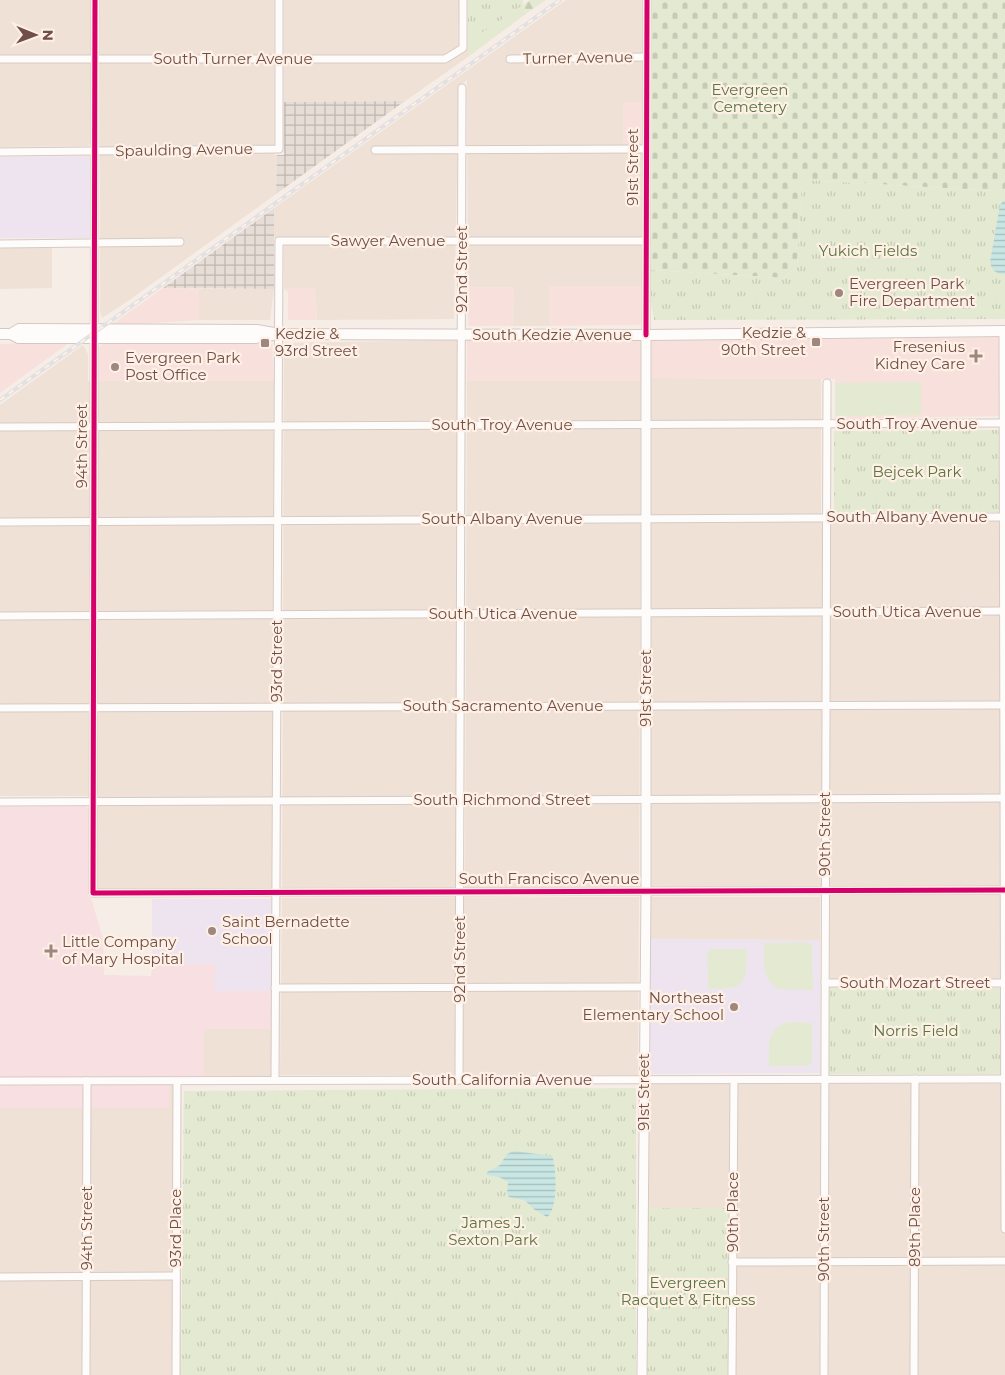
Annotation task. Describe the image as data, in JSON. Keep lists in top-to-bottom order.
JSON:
{
  "streets": {
    "main road": ["South Kedzie Avenue"],
    "street": [
      "Turner Avenue",
      "South Turner Avenue",
      "Spaulding Avenue",
      "91st Street",
      "Sawyer Avenue",
      "92nd Street",
      "South Troy Avenue",
      "94th Street",
      "South Albany Avenue",
      "South Utica Avenue",
      "93rd Street",
      "South Sacramento Avenue",
      "South Richmond Street",
      "90th Street",
      "South Francisco Avenue",
      "South Mozart Street",
      "South California Avenue",
      "90th Place",
      "89th Place",
      "93rd Place"
    ]
  },
  "crossings": [
    ["Turner Avenue", "91st Street"],
    ["South Turner Avenue", "Spaulding Avenue"],
    ["South Turner Avenue", "94th Street"],
    ["Spaulding Avenue", "94th Street"],
    ["91st Street", "Sawyer Avenue"],
    ["91st Street", "South Kedzie Avenue"],
    ["91st Street", "South Troy Avenue"],
    ["91st Street", "South Albany Avenue"],
    ["91st Street", "South Utica Avenue"],
    ["91st Street", "South Sacramento Avenue"],
    ["91st Street", "South Richmond Street"],
    ["91st Street", "South Francisco Avenue"],
    ["91st Street", "South California Avenue"],
    ["Sawyer Avenue", "92nd Street"],
    ["Sawyer Avenue", "93rd Street"],
    ["92nd Street", "South Kedzie Avenue"],
    ["92nd Street", "South Troy Avenue"],
    ["92nd Street", "South Albany Avenue"],
    ["92nd Street", "South Utica Avenue"],
    ["92nd Street", "South Sacramento Avenue"],
    ["92nd Street", "South Richmond Street"],
    ["92nd Street", "South Francisco Avenue"],
    ["92nd Street", "South California Avenue"],
    ["South Kedzie Avenue", "94th Street"],
    ["South Kedzie Avenue", "93rd Street"],
    ["South Troy Avenue", "94th Street"],
    ["South Troy Avenue", "93rd Street"],
    ["South Troy Avenue", "90th Street"],
    ["94th Street", "South Albany Avenue"],
    ["94th Street", "South Utica Avenue"],
    ["94th Street", "South Sacramento Avenue"],
    ["94th Street", "South Richmond Street"],
    ["94th Street", "South Francisco Avenue"],
    ["94th Street", "South California Avenue"],
    ["South Albany Avenue", "93rd Street"],
    ["South Albany Avenue", "90th Street"],
    ["South Utica Avenue", "93rd Street"],
    ["South Utica Avenue", "90th Street"],
    ["93rd Street", "South Sacramento Avenue"],
    ["93rd Street", "South Richmond Street"],
    ["93rd Street", "South Francisco Avenue"],
    ["93rd Street", "South California Avenue"],
    ["South Sacramento Avenue", "90th Street"],
    ["South Richmond Street", "90th Street"],
    ["90th Street", "South Francisco Avenue"],
    ["90th Street", "South Mozart Street"],
    ["90th Street", "South California Avenue"],
    ["South California Avenue", "90th Place"],
    ["South California Avenue", "89th Place"],
    ["South California Avenue", "93rd Place"]
  ],
  "parks": [
    "Evergreen Cemetery",
    "Yukich Fields",
    "Bejcek Park",
    "Norris Field",
    "James J. Sexton Park",
    "Evergreen Racquet & Fitness"
  ],
  "places": {
    "other": [
      "Evergreen Park Fire Department",
      "Evergreen Park Post Office",
      "Saint Bernadette School",
      "Northeast Elementary School"
    ],
    "transit": ["Kedzie & 90th Street", "Kedzie & 93rd Street"],
    "health": ["Fresenius Kidney Care", "Little Company of Mary Hospital"]
  },
  "north": "right"
}
